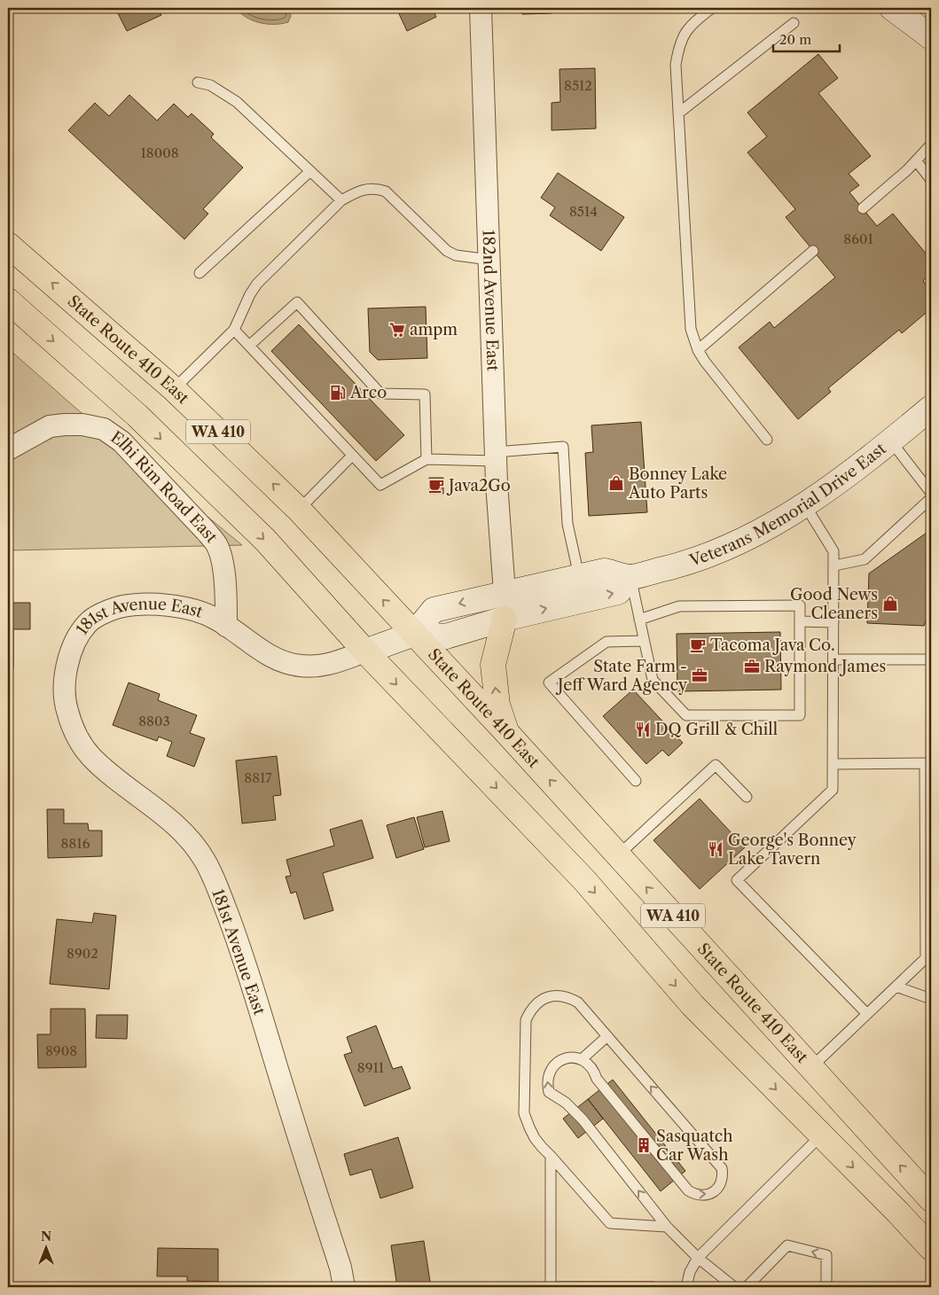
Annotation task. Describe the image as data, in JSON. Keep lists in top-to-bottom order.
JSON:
{
  "streets": {
    "highway": ["State Route 410 East", "WA 410"],
    "street": [
      "182nd Avenue East",
      "Elhi Rim Road East",
      "Veterans Memorial Drive East",
      "181st Avenue East"
    ]
  },
  "crossings": [
    ["182nd Avenue East", "Veterans Memorial Drive East"],
    ["State Route 410 East", "Veterans Memorial Drive East"],
    ["WA 410", "181st Avenue East"],
    ["Elhi Rim Road East", "181st Avenue East"]
  ],
  "places": {
    "supermarket": ["ampm"],
    "fuel station": ["Arco"],
    "shop": ["Bonney Lake Auto Parts", "Good News Cleaners"],
    "cafe": ["Java2Go", "Tacoma Java Co."],
    "office": ["Raymond James", "State Farm - Jeff Ward Agency"],
    "restaurant": ["DQ Grill & Chill", "George's Bonney Lake Tavern"],
    "building": ["Sasquatch Car Wash"]
  },
  "house_numbers": [
    "8512",
    "18008",
    "8514",
    "8601",
    "8803",
    "8817",
    "8816",
    "8902",
    "8908",
    "8911"
  ],
  "scale_bar": "20 m",
  "north": "top"
}
